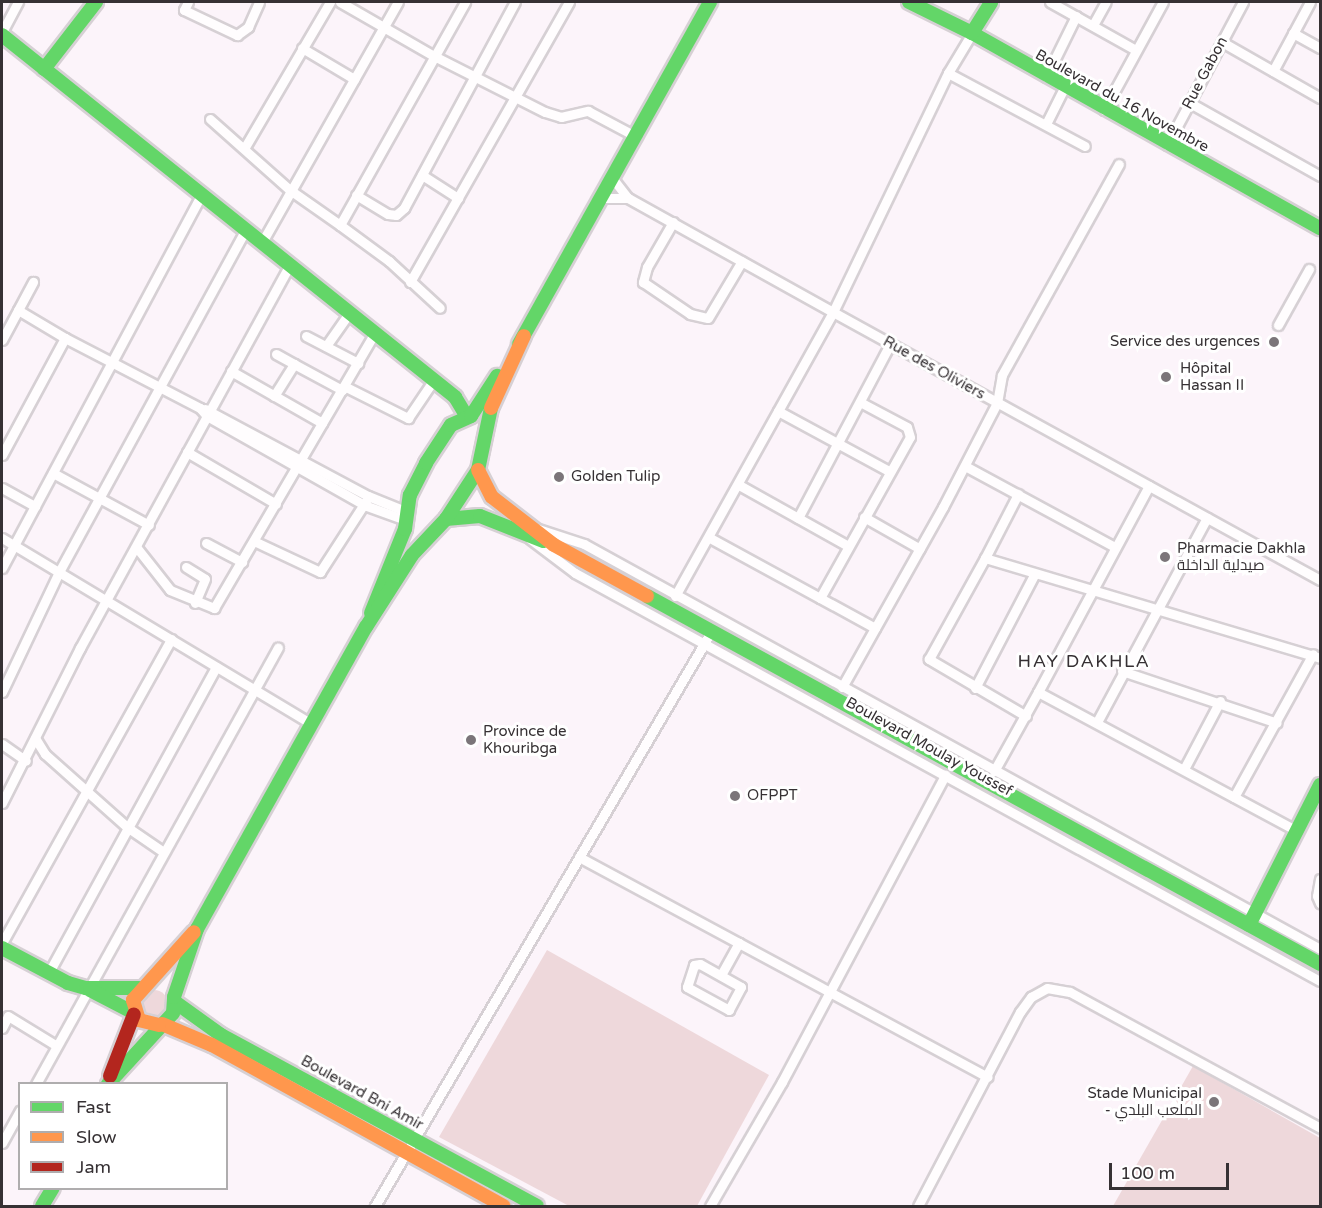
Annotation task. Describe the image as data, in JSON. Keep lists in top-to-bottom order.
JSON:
{
  "streets": {
    "main road": ["Boulevard du 16 Novembre", "Boulevard Moulay Youssef", "Boulevard Bni Amir"],
    "street": ["Rue Gabon", "Rue des Oliviers"]
  },
  "crossings": [
    ["Rue Gabon", "Boulevard du 16 Novembre"]
  ],
  "districts": ["HAY DAKHLA"],
  "places": [
    "Service des urgences",
    "Hôpital Hassan II",
    "Golden Tulip",
    "Pharmacie Dakhla صيدلية الداخلة",
    "Province de Khouribga",
    "OFPPT",
    "Stade Municipal - الملعب البلدي"
  ],
  "legend": ["Fast", "Slow", "Jam"],
  "scale_bar": "100 m"
}
